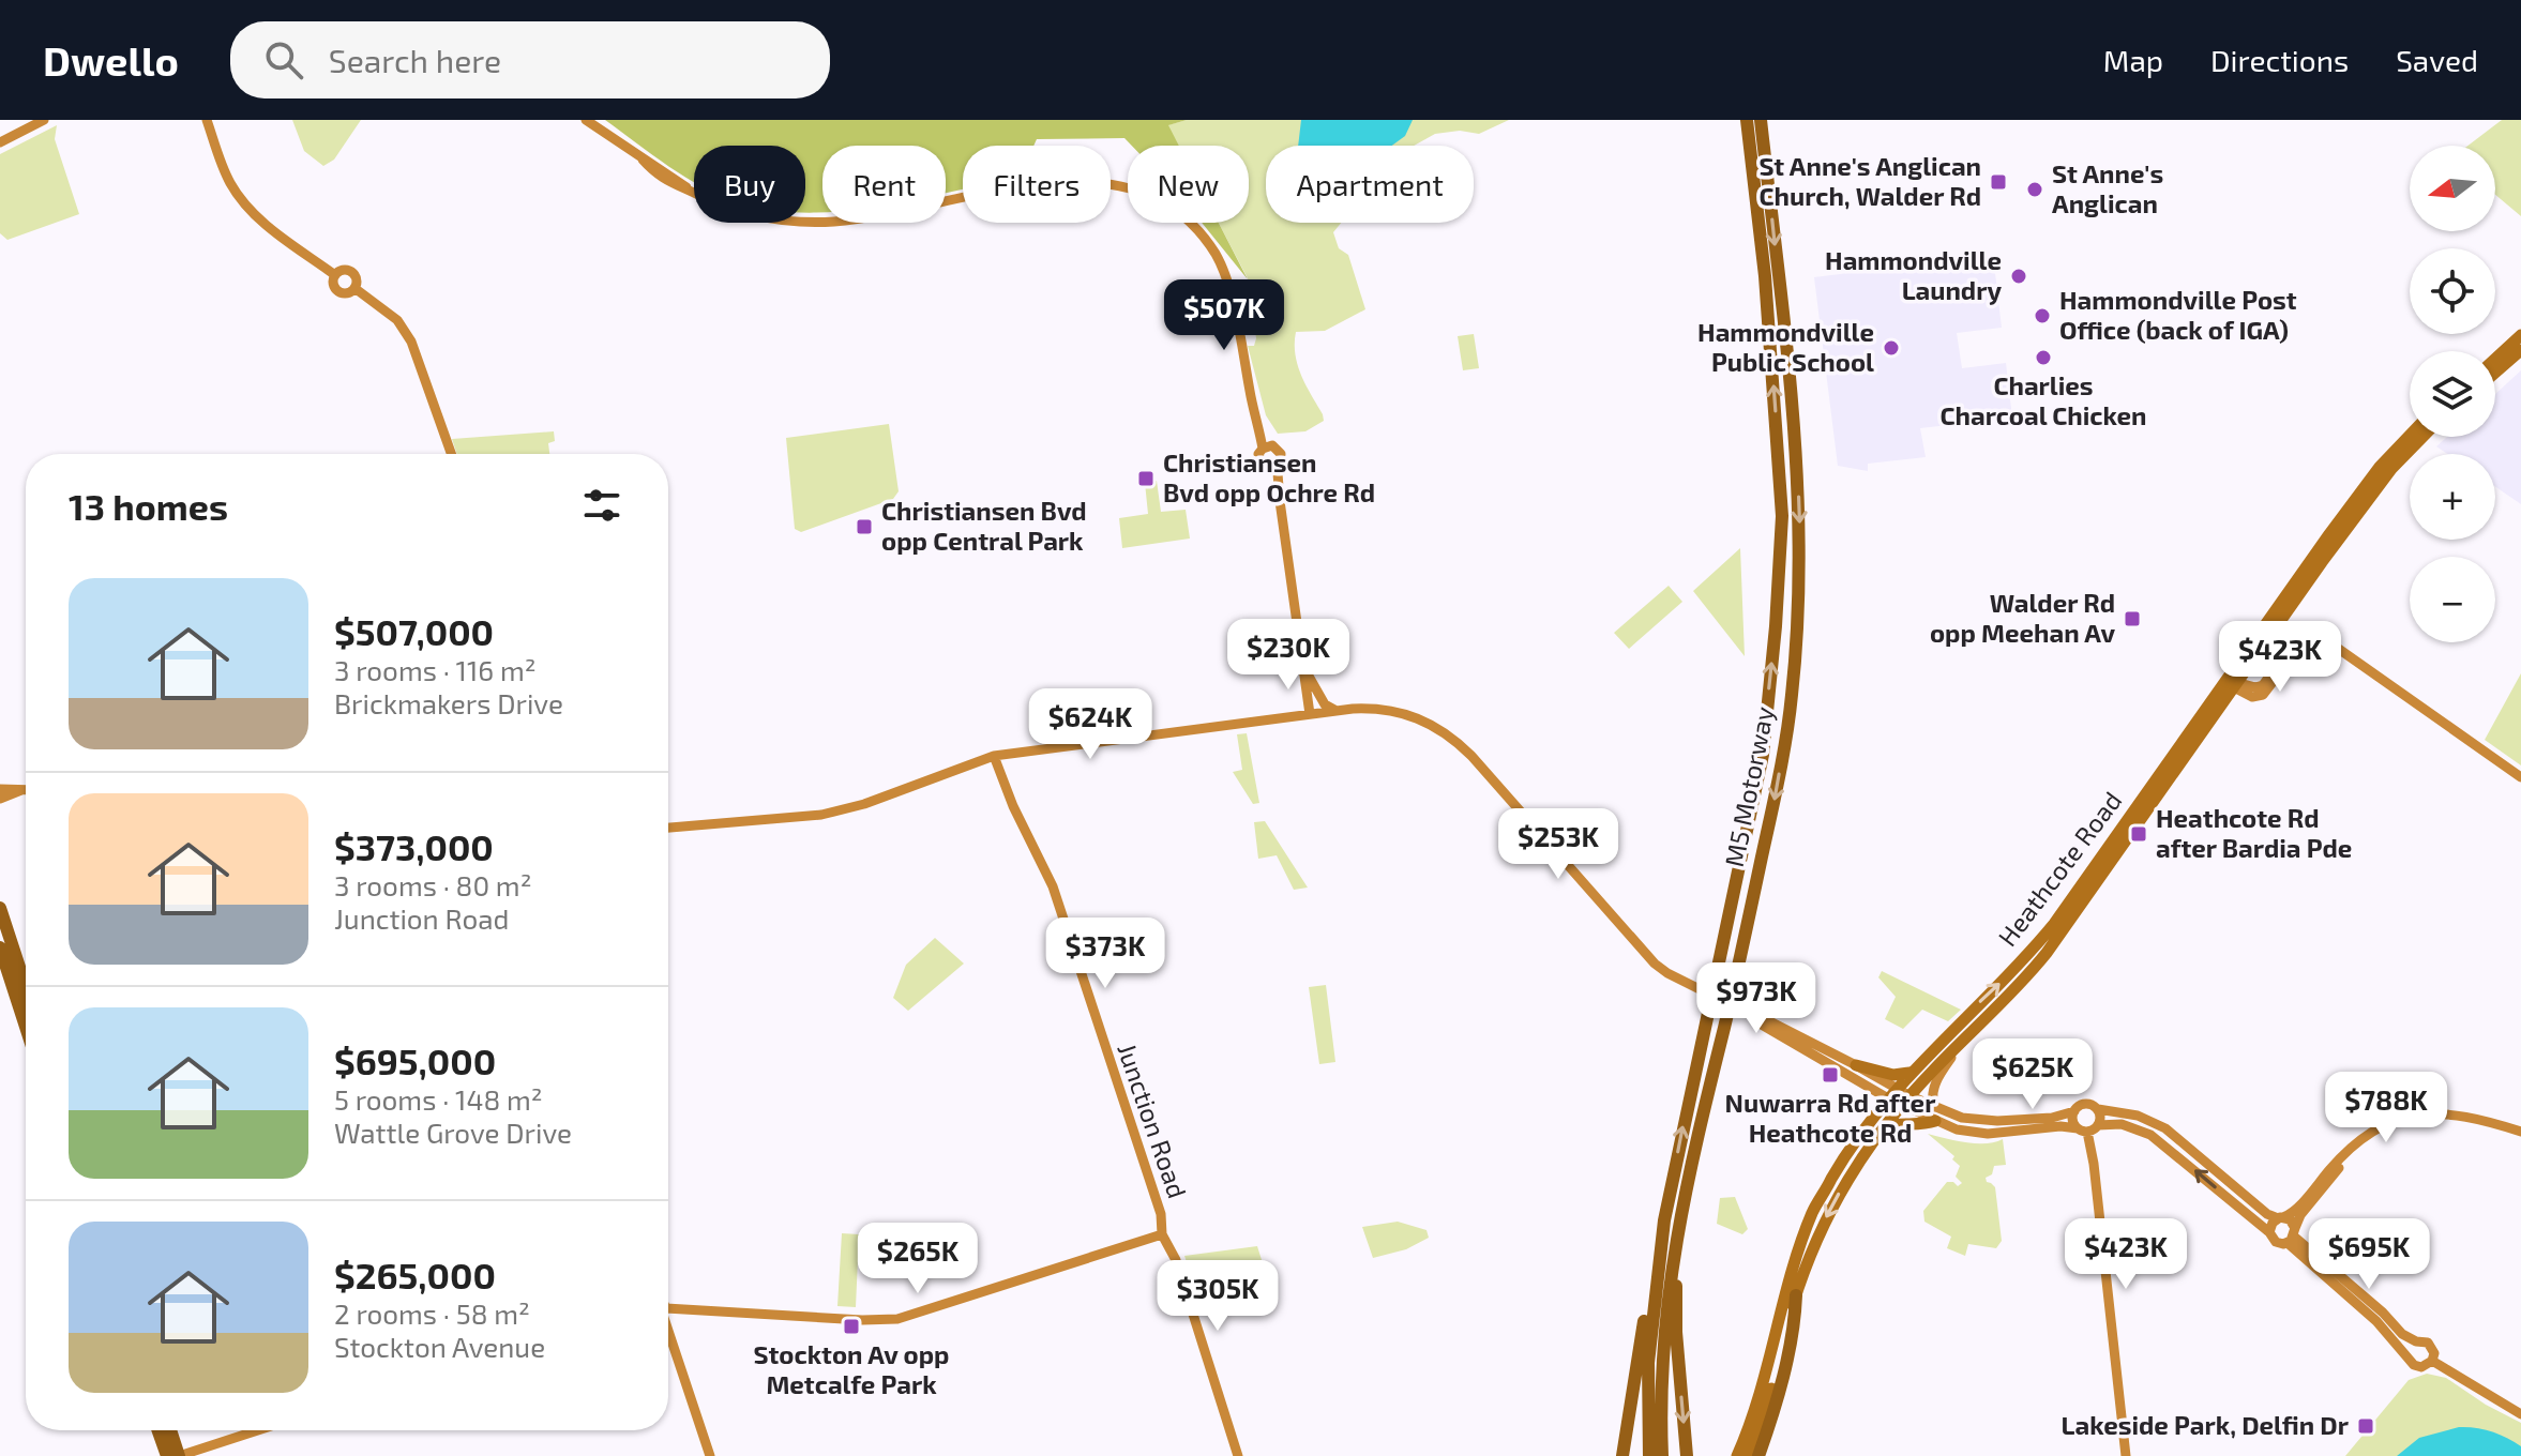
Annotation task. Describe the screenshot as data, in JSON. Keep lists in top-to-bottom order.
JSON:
{
  "streets": {
    "highway": ["M5 Motorway"],
    "main road": ["Heathcote Road"],
    "street": ["Junction Road"]
  },
  "places": {
    "transit": [
      "St Anne's Anglican Church, Walder Rd",
      "Christiansen Bvd opp Ochre Rd",
      "Christiansen Bvd opp Central Park",
      "Walder Rd opp Meehan Av",
      "Heathcote Rd after Bardia Pde",
      "Nuwarra Rd after Heathcote Rd",
      "Stockton Av opp Metcalfe Park",
      "Lakeside Park, Delfin Dr"
    ],
    "other": [
      "St Anne's Anglican",
      "Hammondville Laundry",
      "Hammondville Post Office (back of IGA)",
      "Hammondville Public School",
      "Charlies Charcoal Chicken"
    ]
  },
  "north": "left",
  "page": {
    "header": "Dwello",
    "search": "Search here",
    "nav": ["Map", "Directions", "Saved"],
    "map_buttons": ["+", "−"],
    "chip": [
      "Buy",
      "Rent",
      "Filters",
      "New",
      "Apartment"
    ],
    "price": [
      "$507K",
      "$230K",
      "$423K",
      "$624K",
      "$253K",
      "$373K",
      "$973K",
      "$625K",
      "$788K",
      "$423K",
      "$695K",
      "$265K",
      "$305K"
    ],
    "heading": "13 homes",
    "list": [
      {
        "name": "$507,000",
        "note": "3 rooms · 116 m² · Brickmakers Drive"
      },
      {
        "name": "$373,000",
        "note": "3 rooms · 80 m² · Junction Road"
      },
      {
        "name": "$695,000",
        "note": "5 rooms · 148 m² · Wattle Grove Drive"
      },
      {
        "name": "$265,000",
        "note": "2 rooms · 58 m² · Stockton Avenue"
      }
    ]
  }
}
